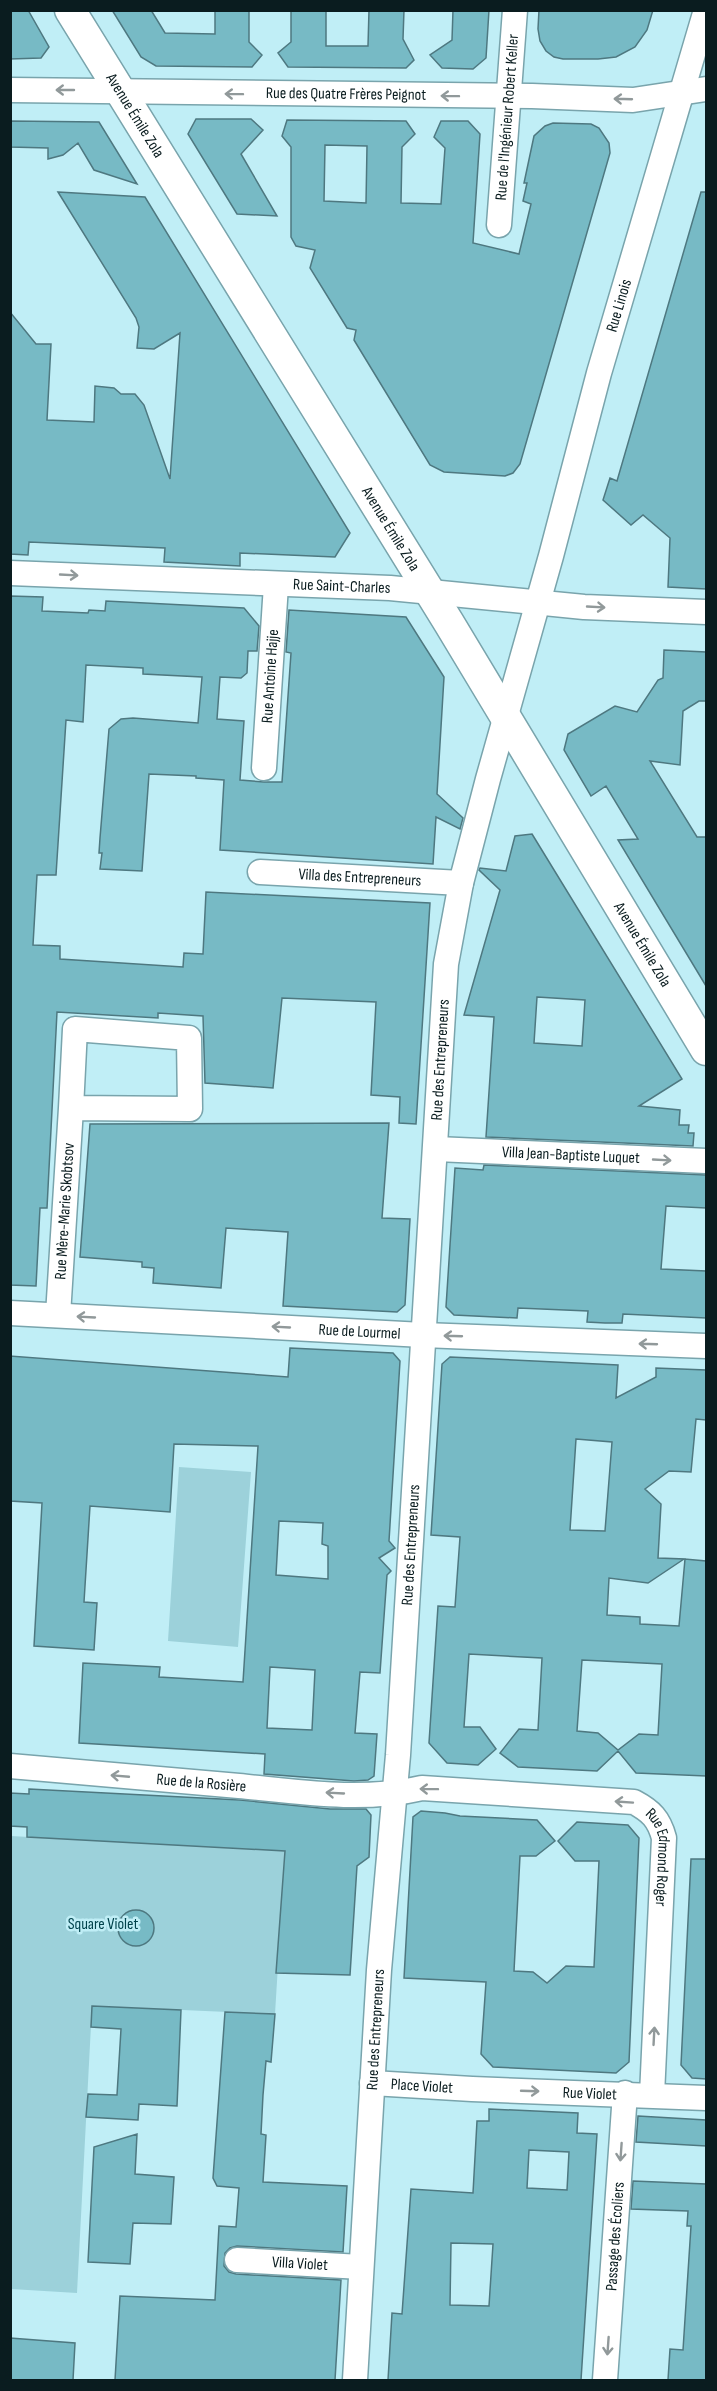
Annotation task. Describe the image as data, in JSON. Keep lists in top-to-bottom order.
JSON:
{
  "streets": {
    "main road": ["Avenue Émile Zola"],
    "street": [
      "Rue des Quatre Frères Peignot",
      "Rue de l'Ingénieur Robert Keller",
      "Rue Linois",
      "Rue Saint-Charles",
      "Rue Antoine Hajje",
      "Villa des Entrepreneurs",
      "Rue des Entrepreneurs",
      "Villa Jean-Baptiste Luquet",
      "Rue Mère-Marie Skobtsov",
      "Rue de Lourmel",
      "Rue de la Rosière",
      "Rue Edmond Roger",
      "Place Violet",
      "Rue Violet",
      "Passage des Écoliers",
      "Villa Violet"
    ]
  },
  "crossings": [
    ["Rue des Quatre Frères Peignot", "Avenue Émile Zola"],
    ["Rue des Quatre Frères Peignot", "Rue de l'Ingénieur Robert Keller"],
    ["Rue des Quatre Frères Peignot", "Rue Linois"],
    ["Avenue Émile Zola", "Rue Linois"],
    ["Avenue Émile Zola", "Rue Saint-Charles"],
    ["Avenue Émile Zola", "Rue des Entrepreneurs"],
    ["Rue Linois", "Rue Saint-Charles"],
    ["Rue Linois", "Rue des Entrepreneurs"],
    ["Rue Saint-Charles", "Rue Antoine Hajje"],
    ["Villa des Entrepreneurs", "Rue des Entrepreneurs"],
    ["Rue des Entrepreneurs", "Villa Jean-Baptiste Luquet"],
    ["Rue des Entrepreneurs", "Rue de Lourmel"],
    ["Rue des Entrepreneurs", "Rue de la Rosière"],
    ["Rue des Entrepreneurs", "Rue Edmond Roger"],
    ["Rue des Entrepreneurs", "Place Violet"],
    ["Rue des Entrepreneurs", "Villa Violet"],
    ["Rue Mère-Marie Skobtsov", "Rue de Lourmel"],
    ["Rue de la Rosière", "Rue Edmond Roger"],
    ["Rue Edmond Roger", "Rue Violet"],
    ["Place Violet", "Rue Violet"],
    ["Rue Violet", "Passage des Écoliers"]
  ],
  "one_way": [
    "Rue des Quatre Frères Peignot",
    "Rue Saint-Charles",
    "Villa Jean-Baptiste Luquet",
    "Rue de Lourmel",
    "Rue de la Rosière",
    "Rue Violet",
    "Passage des Écoliers"
  ],
  "parks": ["Square Violet"]
}
